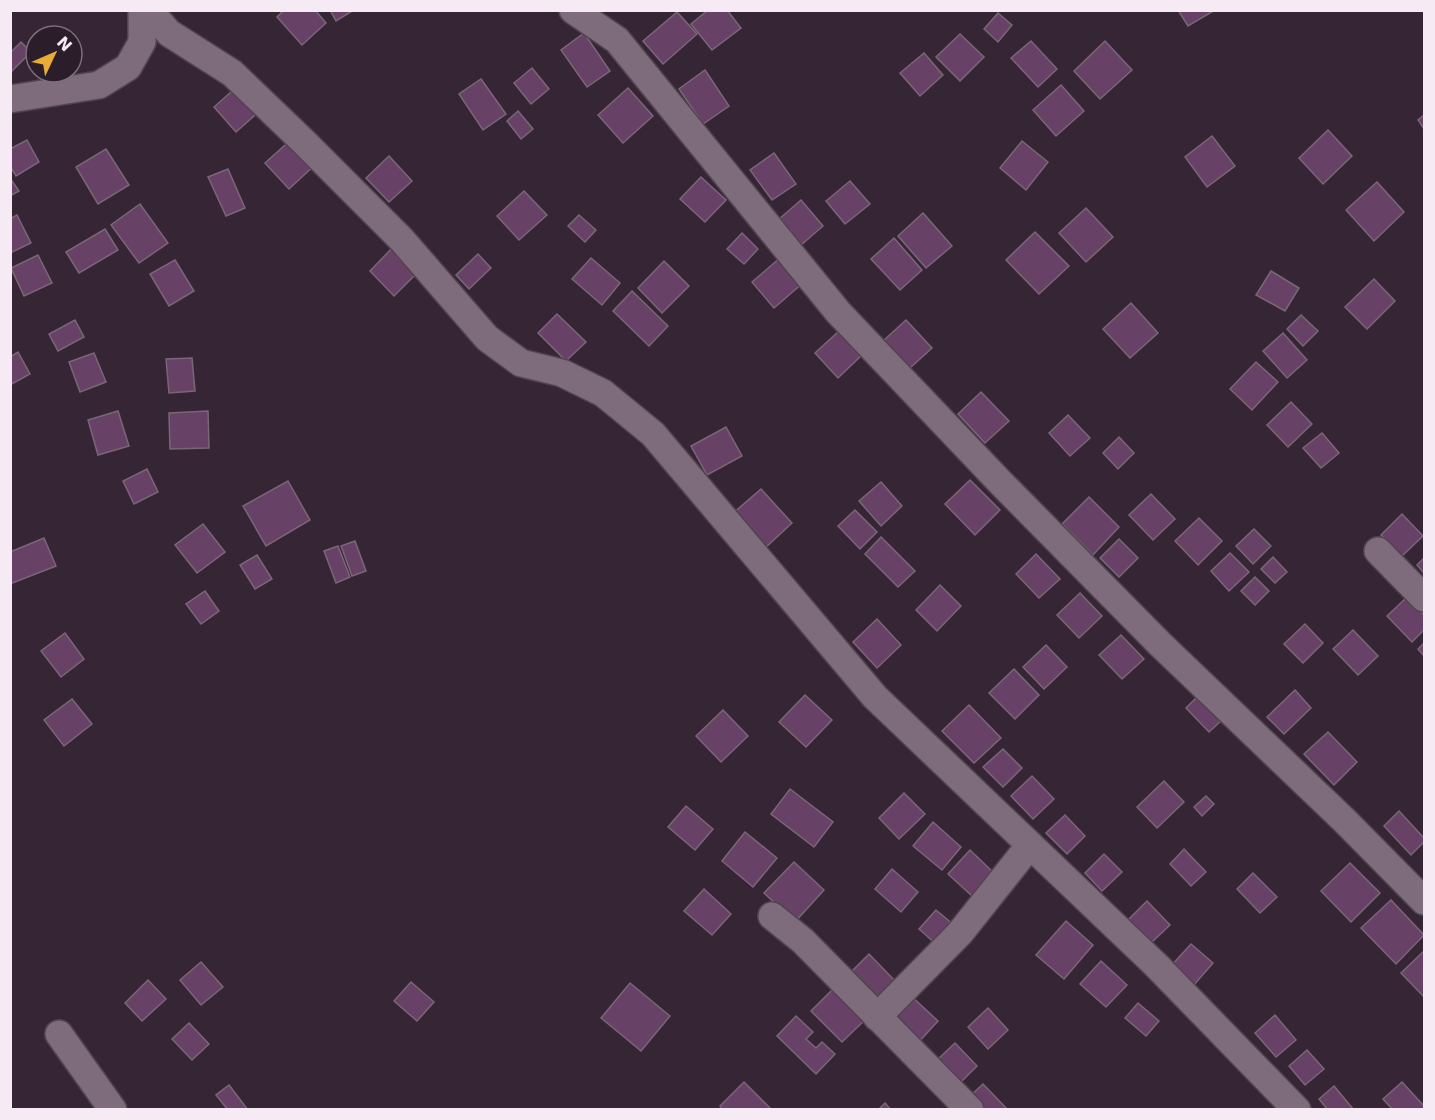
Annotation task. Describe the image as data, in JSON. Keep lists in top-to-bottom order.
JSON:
{
  "north": "top right"
}
